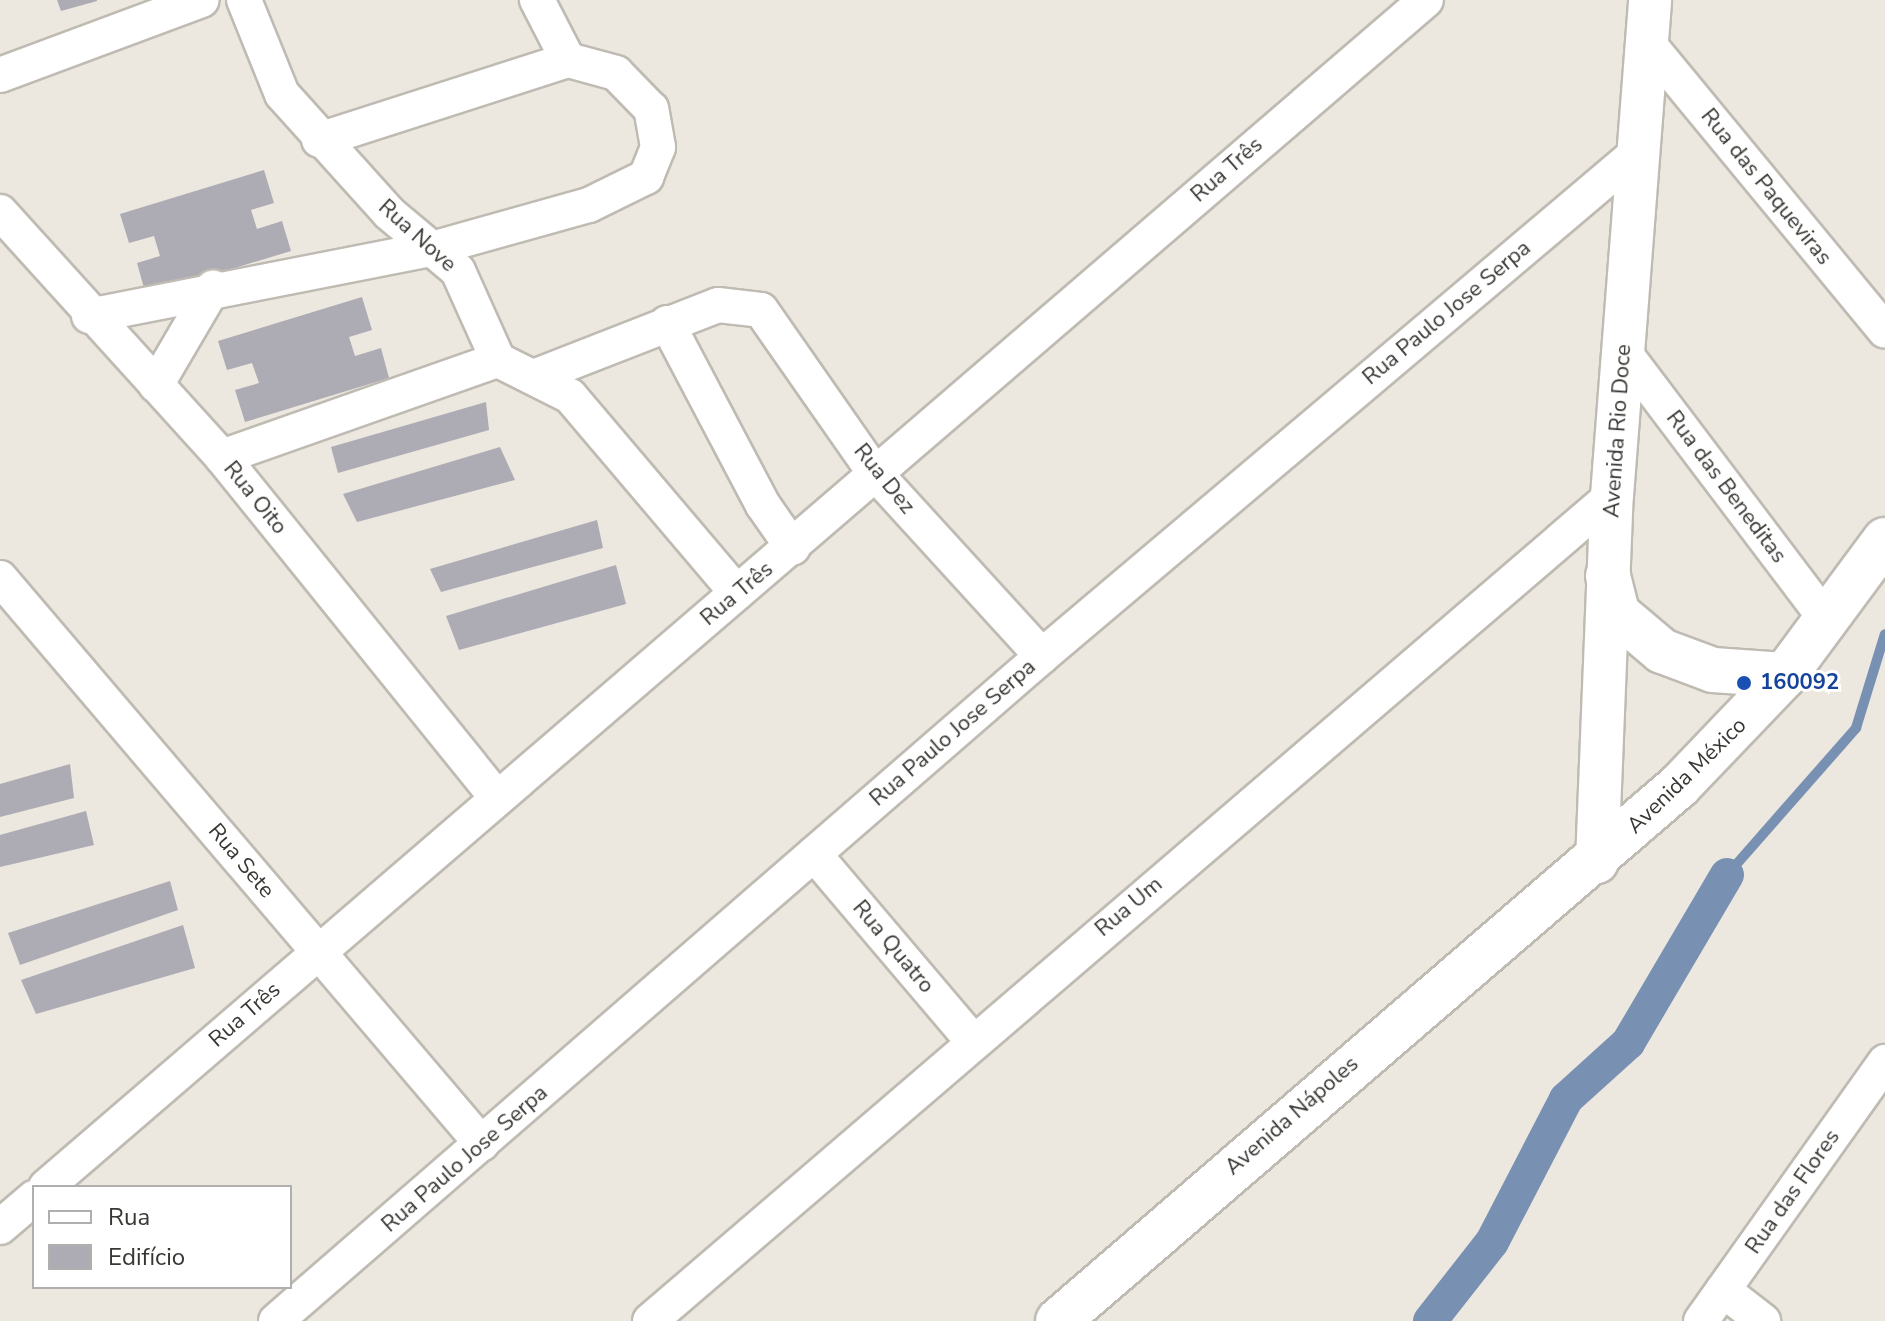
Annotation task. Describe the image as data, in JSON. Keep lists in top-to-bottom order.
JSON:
{
  "streets": {
    "main road": ["Avenida México", "Avenida Nápoles"],
    "street": [
      "Rua Três",
      "Rua das Paqueviras",
      "Rua Nove",
      "Rua Paulo Jose Serpa",
      "Avenida Rio Doce",
      "Rua Dez",
      "Rua das Beneditas",
      "Rua Oito",
      "Rua Sete",
      "Rua Um",
      "Rua Quatro",
      "Rua das Flores"
    ]
  },
  "crossings": [
    ["Rua Três", "Rua Dez"],
    ["Rua Três", "Rua Oito"],
    ["Rua Três", "Rua Sete"],
    ["Rua das Paqueviras", "Avenida Rio Doce"],
    ["Rua Paulo Jose Serpa", "Avenida Rio Doce"],
    ["Rua Paulo Jose Serpa", "Rua Dez"],
    ["Rua Paulo Jose Serpa", "Rua Sete"],
    ["Rua Paulo Jose Serpa", "Rua Quatro"],
    ["Avenida Rio Doce", "Rua das Beneditas"],
    ["Avenida Rio Doce", "Avenida México"],
    ["Avenida Rio Doce", "Rua Um"],
    ["Rua das Beneditas", "Avenida México"],
    ["Avenida México", "Avenida Nápoles"],
    ["Rua Um", "Rua Quatro"]
  ],
  "places": ["160092"],
  "legend": ["Rua", "Edifício"]
}
